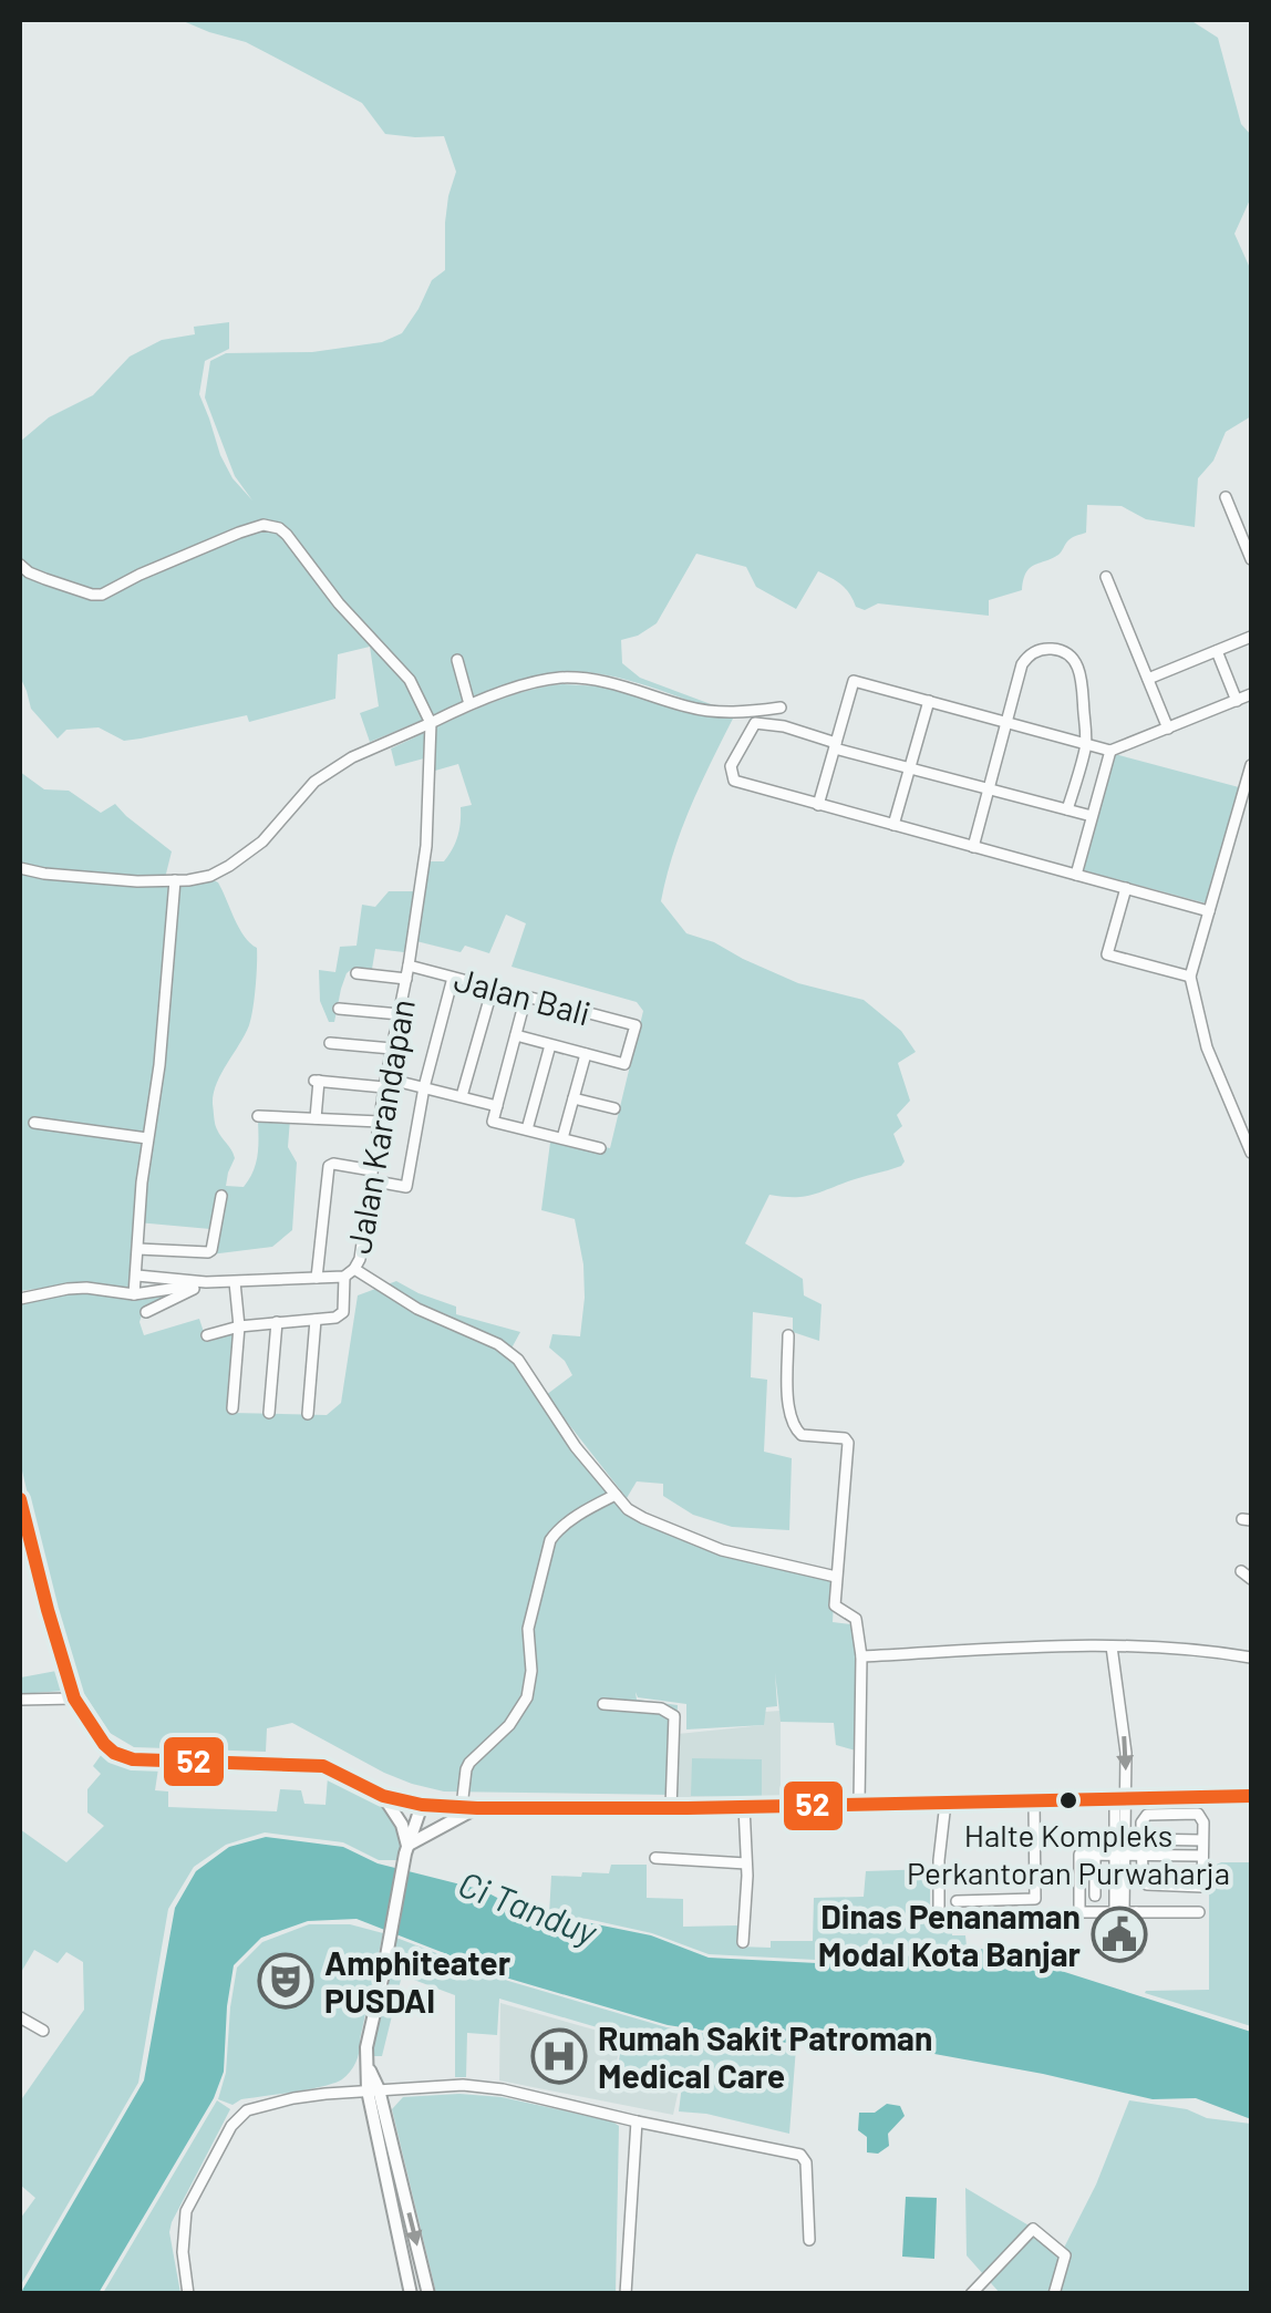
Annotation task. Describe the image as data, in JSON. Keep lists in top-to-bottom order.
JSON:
{
  "streets": {
    "street": ["Jalan Bali", "Jalan Karandapan"]
  },
  "crossings": [
    ["Jalan Bali", "Jalan Karandapan"]
  ],
  "water": ["Ci Tanduy"],
  "places": {
    "other": ["Halte Kompleks Perkantoran Purwaharja"],
    "public building": ["Dinas Penanaman Modal Kota Banjar"],
    "theatre": ["Amphiteater PUSDAI"],
    "hospital": ["Rumah Sakit Patroman Medical Care"]
  },
  "lines": ["transit line 52"]
}
